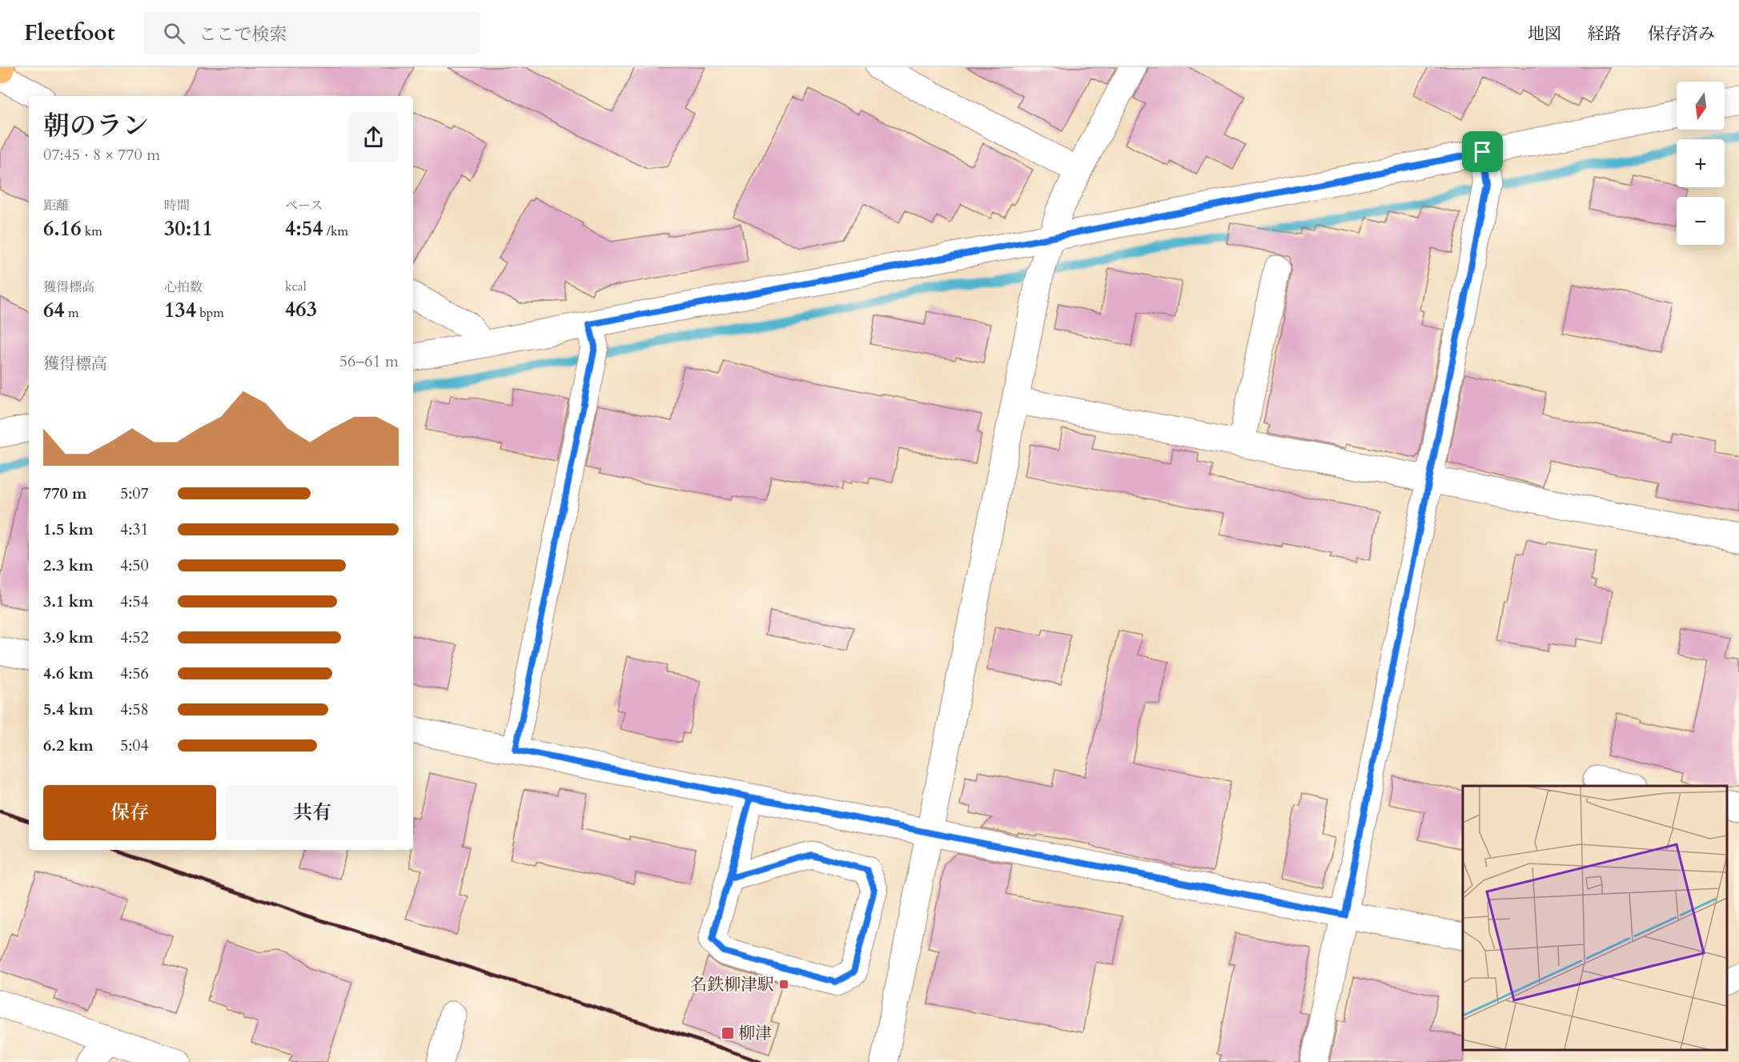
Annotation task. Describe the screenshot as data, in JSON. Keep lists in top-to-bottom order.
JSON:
{
  "places": {
    "transit": ["名鉄柳津駅", "柳津"]
  },
  "north": "bottom",
  "page": {
    "header": "Fleetfoot",
    "search": "ここで検索",
    "nav": ["地図", "経路", "保存済み"],
    "map_buttons": ["+", "−"],
    "heading": ["朝のラン", "07:45 · 8 × 770 m"],
    "stats": [
      ["距離", "6.16 km"],
      ["時間", "30:11"],
      ["ペース", "4:54 /km"],
      ["獲得標高", "64 m"],
      ["心拍数", "134 bpm"],
      ["kcal", "463"]
    ],
    "chart": ["獲得標高", "56–61 m"],
    "list": [
      {
        "name": "770 m",
        "note": "5:07"
      },
      {
        "name": "1.5 km",
        "note": "4:31"
      },
      {
        "name": "2.3 km",
        "note": "4:50"
      },
      {
        "name": "3.1 km",
        "note": "4:54"
      },
      {
        "name": "3.9 km",
        "note": "4:52"
      },
      {
        "name": "4.6 km",
        "note": "4:56"
      },
      {
        "name": "5.4 km",
        "note": "4:58"
      },
      {
        "name": "6.2 km",
        "note": "5:04"
      }
    ],
    "buttons": ["保存", "共有"]
  }
}
